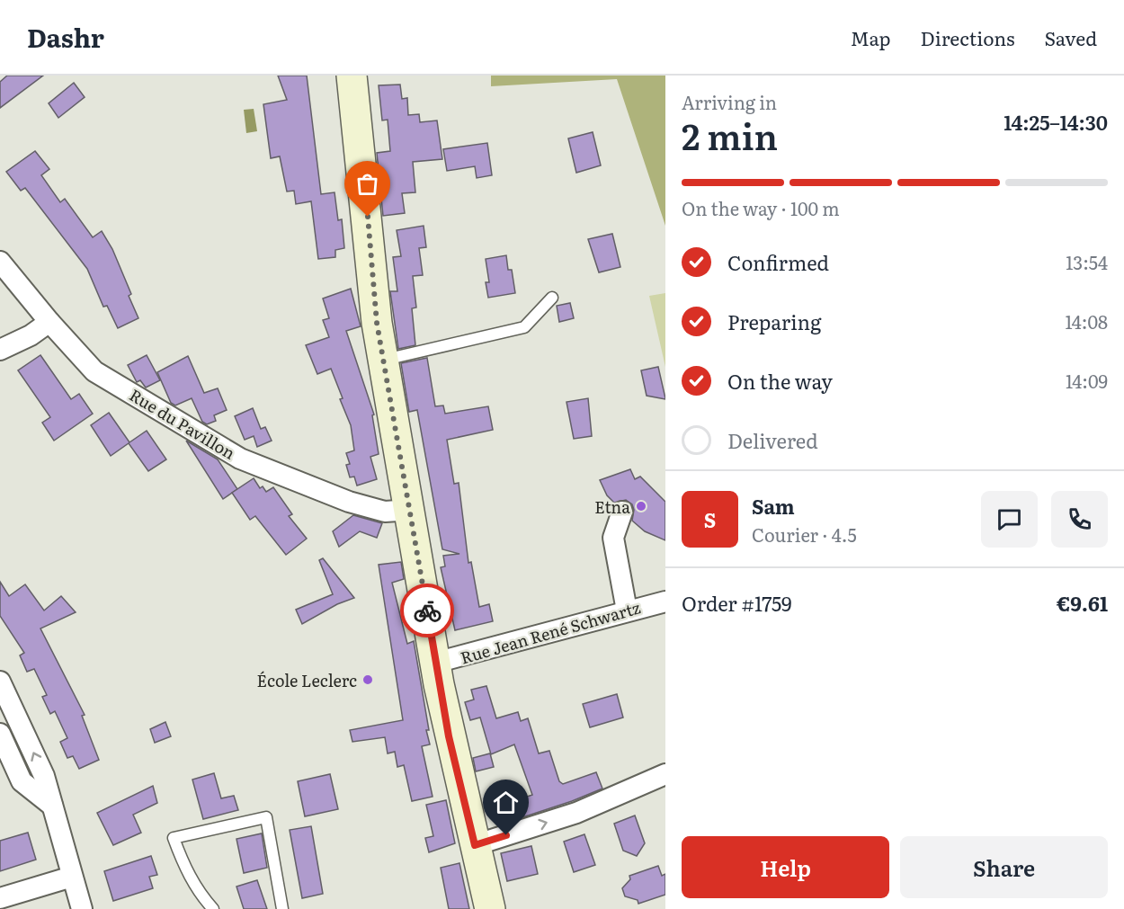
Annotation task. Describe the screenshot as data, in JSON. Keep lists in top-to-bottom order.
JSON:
{
  "streets": {
    "street": ["Rue du Pavillon", "Rue Jean René Schwartz"]
  },
  "places": ["Etna", "École Leclerc"],
  "page": {
    "header": "Dashr",
    "nav": ["Map", "Directions", "Saved"],
    "heading": ["2 min", "Arriving in", "14:25–14:30"],
    "panel": [
      "Sam",
      "Courier · 4.5",
      "Order #1759",
      "€9.61"
    ],
    "bar": "On the way · 100 m",
    "list": [
      ["Confirmed", "13:54"],
      ["Preparing", "14:08"],
      ["On the way", "14:09"],
      "Delivered"
    ],
    "round": "S",
    "buttons": ["Help", "Share"]
  }
}
